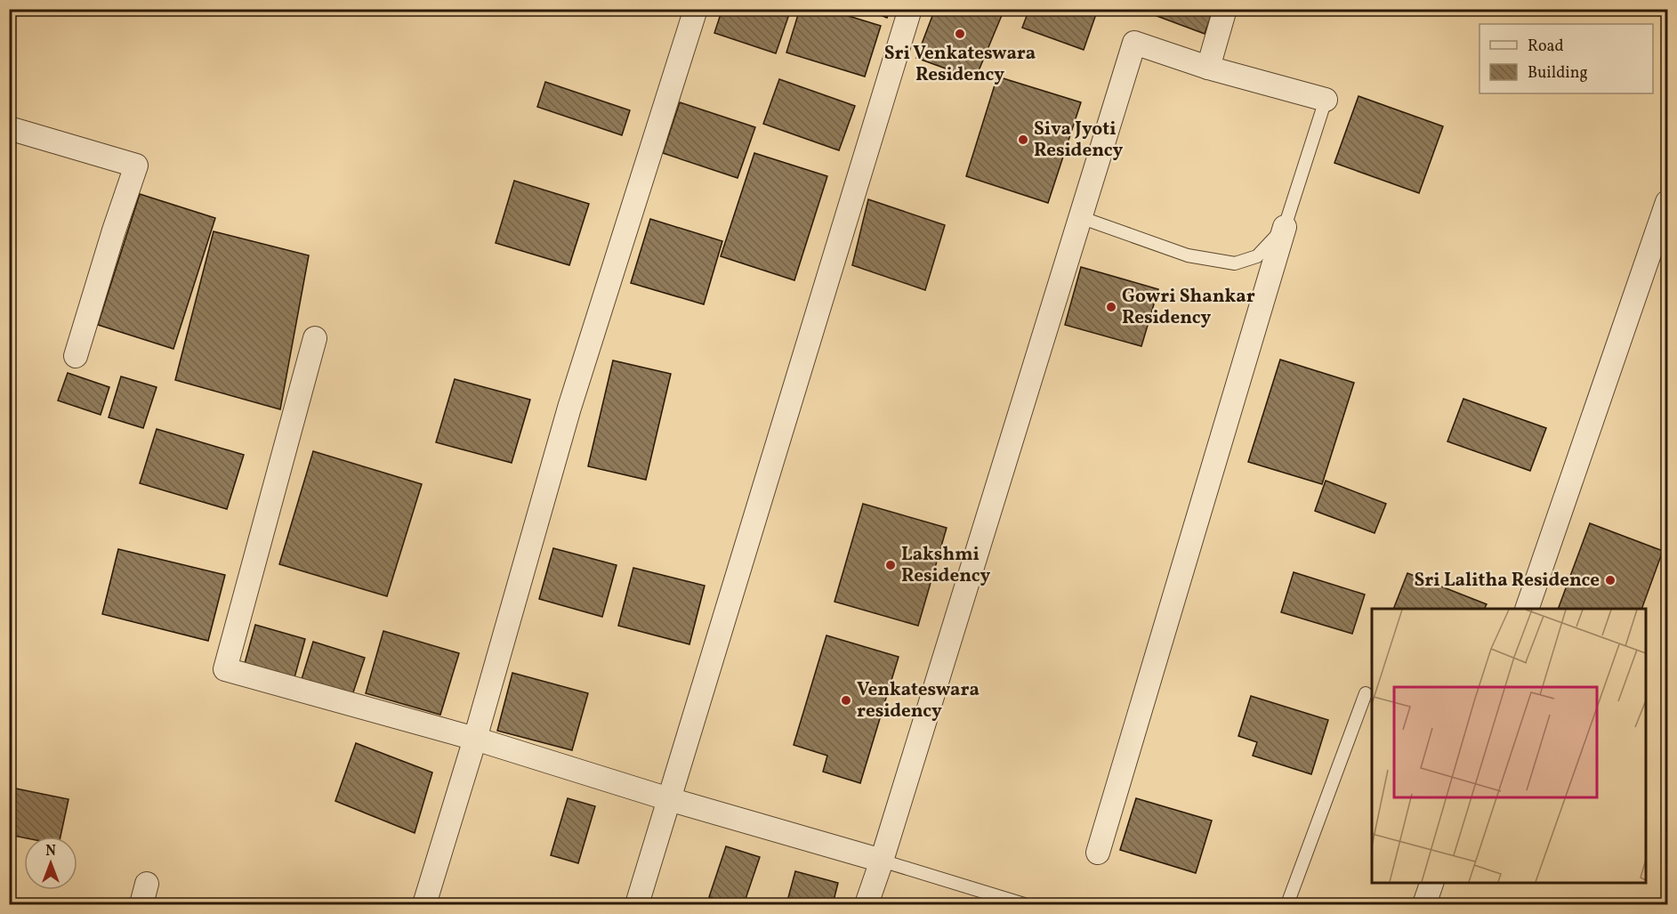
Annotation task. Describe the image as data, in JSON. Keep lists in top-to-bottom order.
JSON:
{
  "places": [
    "Sri Venkateswara Residency",
    "Siva Jyoti Residency",
    "Gowri Shankar Residency",
    "Lakshmi Residency",
    "Sri Lalitha Residence",
    "Venkateswara residency"
  ],
  "legend": ["Road", "Building"],
  "north": "top"
}
